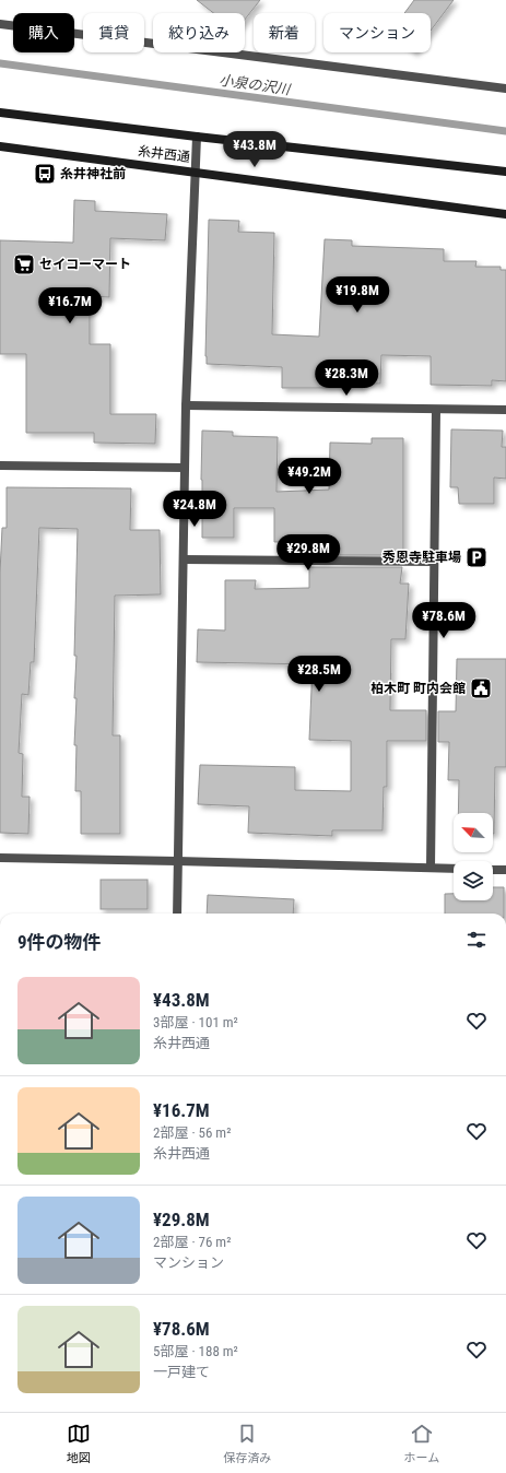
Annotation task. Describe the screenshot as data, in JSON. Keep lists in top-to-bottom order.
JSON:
{
  "streets": {
    "street": ["糸井西通"]
  },
  "water": ["小泉の沢川"],
  "places": {
    "bus stop": ["糸井神社前"],
    "supermarket": ["セイコーマート"],
    "parking": ["秀恩寺駐車場"],
    "public building": ["柏木町 町内会館"]
  },
  "north": "top left",
  "page": {
    "chip": [
      "購入",
      "賃貸",
      "絞り込み",
      "新着",
      "マンション"
    ],
    "price": [
      "¥43.8M",
      "¥19.8M",
      "¥16.7M",
      "¥28.3M",
      "¥49.2M",
      "¥24.8M",
      "¥29.8M",
      "¥78.6M",
      "¥28.5M"
    ],
    "heading": "9件の物件",
    "list": [
      {
        "name": "¥43.8M",
        "note": "3部屋 · 101 m² · 糸井西通"
      },
      {
        "name": "¥16.7M",
        "note": "2部屋 · 56 m² · 糸井西通"
      },
      {
        "name": "¥29.8M",
        "note": "2部屋 · 76 m² · マンション"
      },
      {
        "name": "¥78.6M",
        "note": "5部屋 · 188 m² · 一戸建て"
      }
    ],
    "tabs": ["地図", "保存済み", "ホーム"]
  }
}
